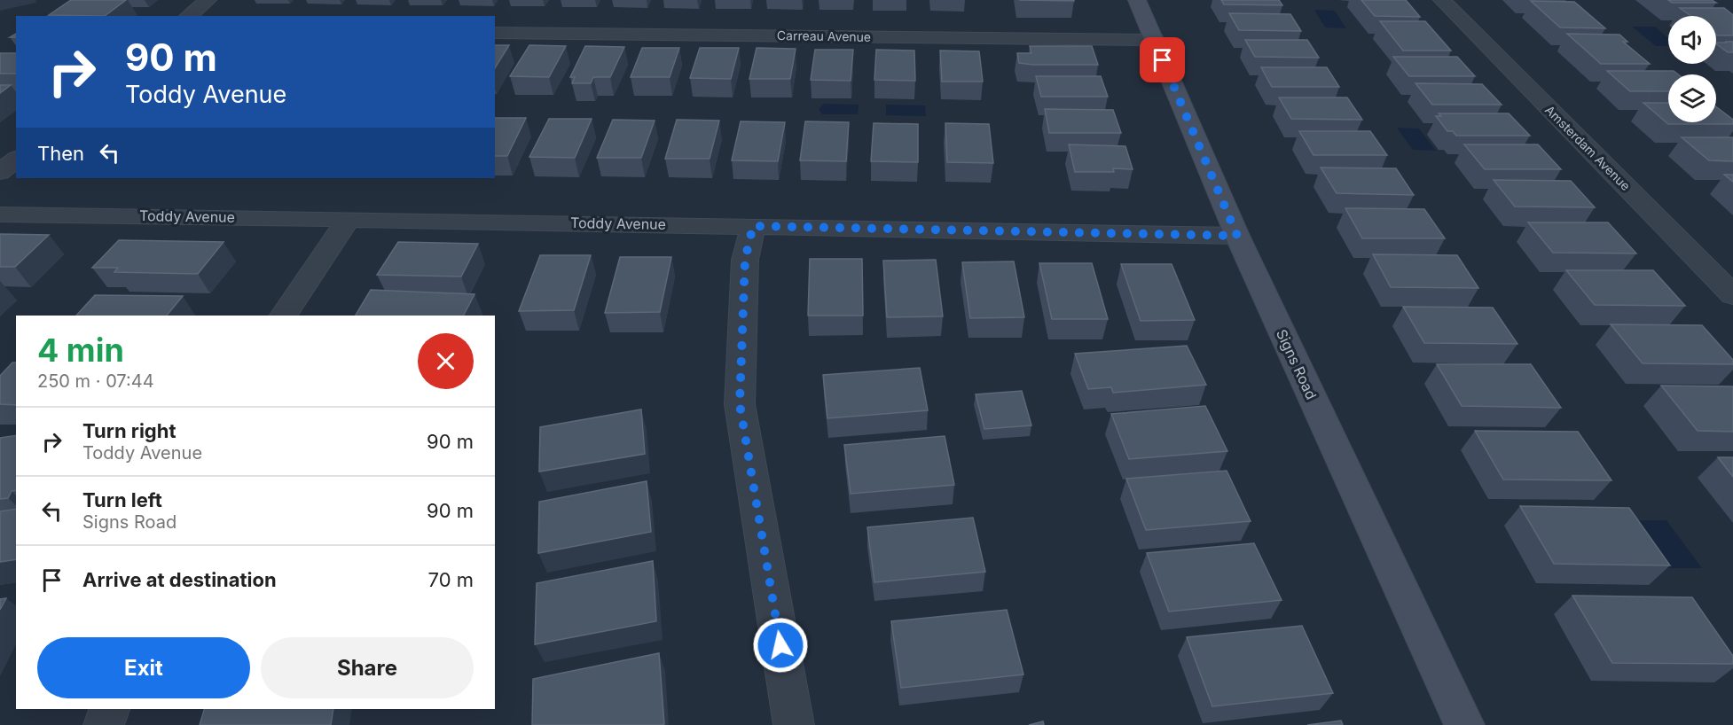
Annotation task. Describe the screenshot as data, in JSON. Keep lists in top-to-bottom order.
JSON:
{
  "streets": {
    "street": [
      "Carreau Avenue",
      "Amsterdam Avenue",
      "Toddy Avenue",
      "Signs Road"
    ]
  },
  "crossings": [
    ["Carreau Avenue", "Signs Road"],
    ["Toddy Avenue", "Signs Road"]
  ],
  "page": {
    "turn": ["90 m", "Toddy Avenue"],
    "then": "Then",
    "heading": ["4 min", "250 m · 07:44"],
    "list": [
      {
        "name": "Turn right",
        "note": "Toddy Avenue",
        "value": "90 m"
      },
      {
        "name": "Turn left",
        "note": "Signs Road",
        "value": "90 m"
      },
      {
        "name": "Arrive at destination",
        "value": "70 m"
      }
    ],
    "buttons": ["Exit", "Share"]
  }
}
